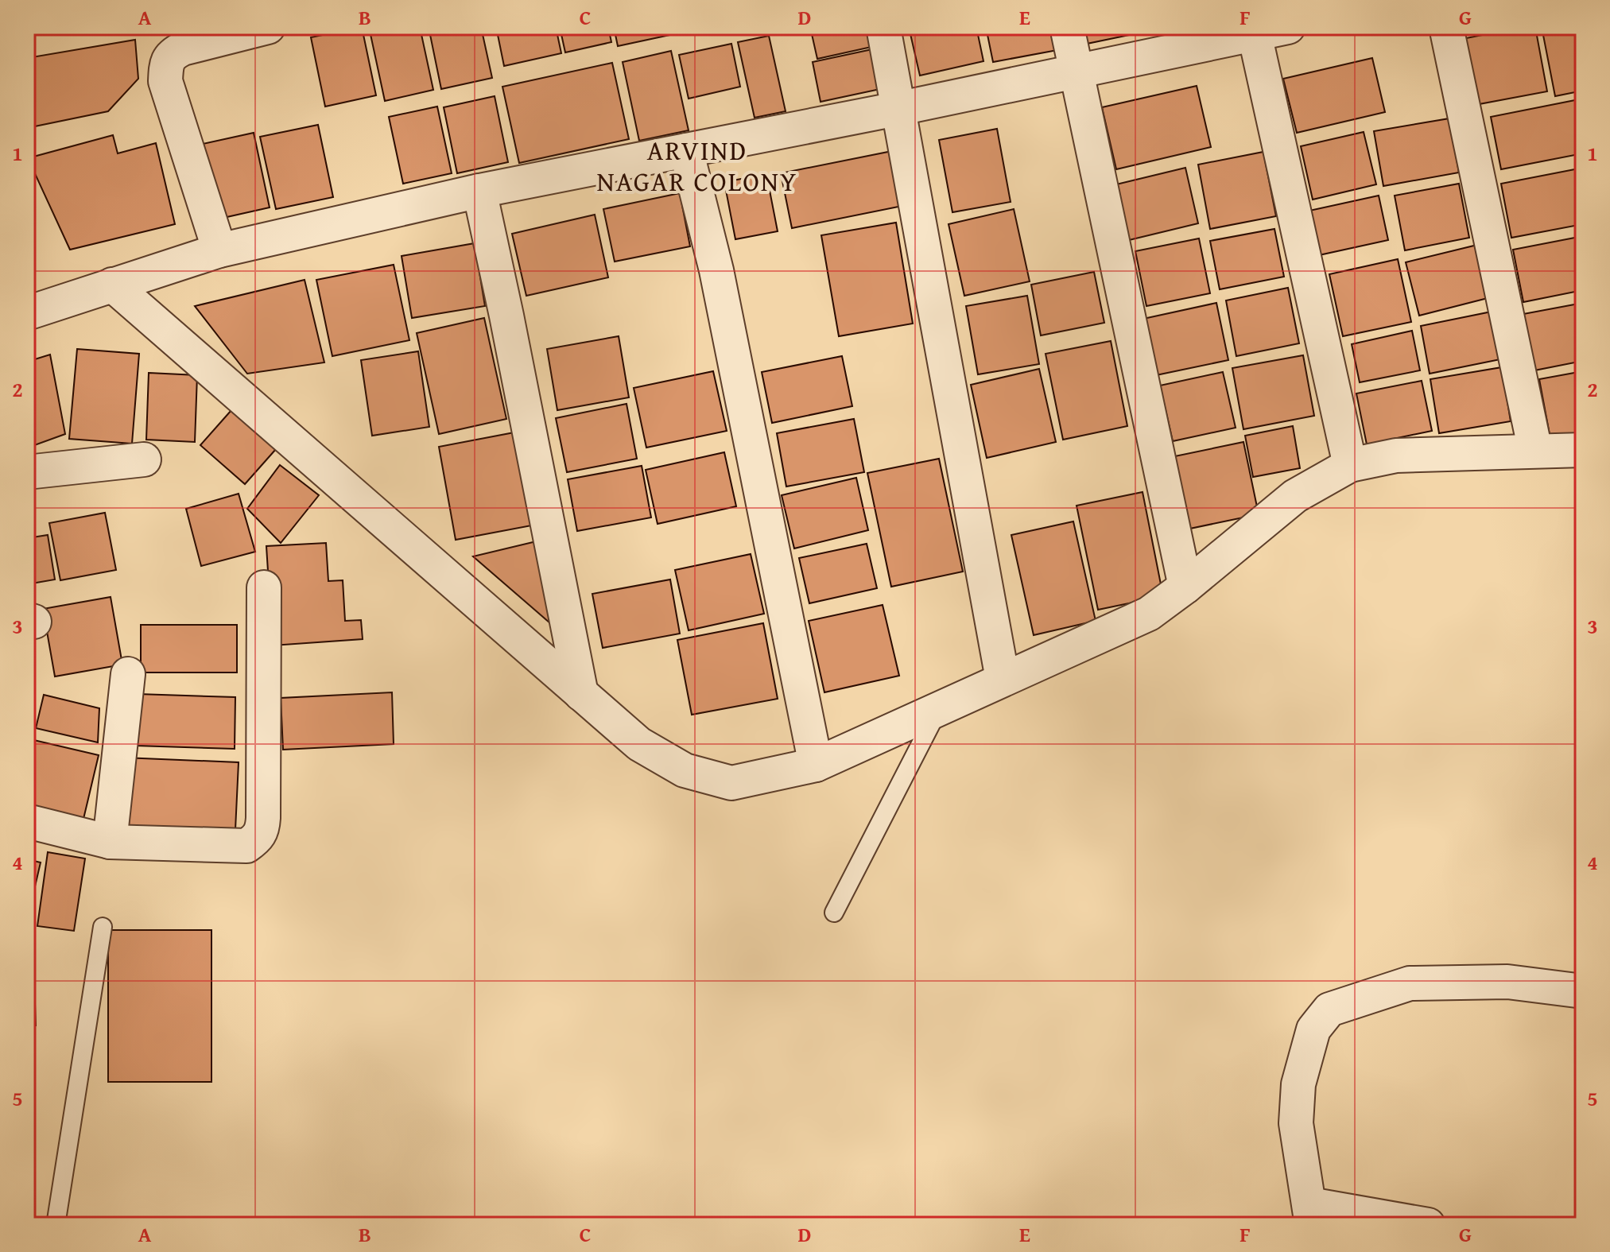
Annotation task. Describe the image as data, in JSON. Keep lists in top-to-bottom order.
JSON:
{
  "districts": ["ARVIND NAGAR COLONY"],
  "grid": {
    "columns": [
      "A",
      "B",
      "C",
      "D",
      "E",
      "F",
      "G"
    ],
    "rows": [
      "1",
      "2",
      "3",
      "4",
      "5"
    ]
  }
}
